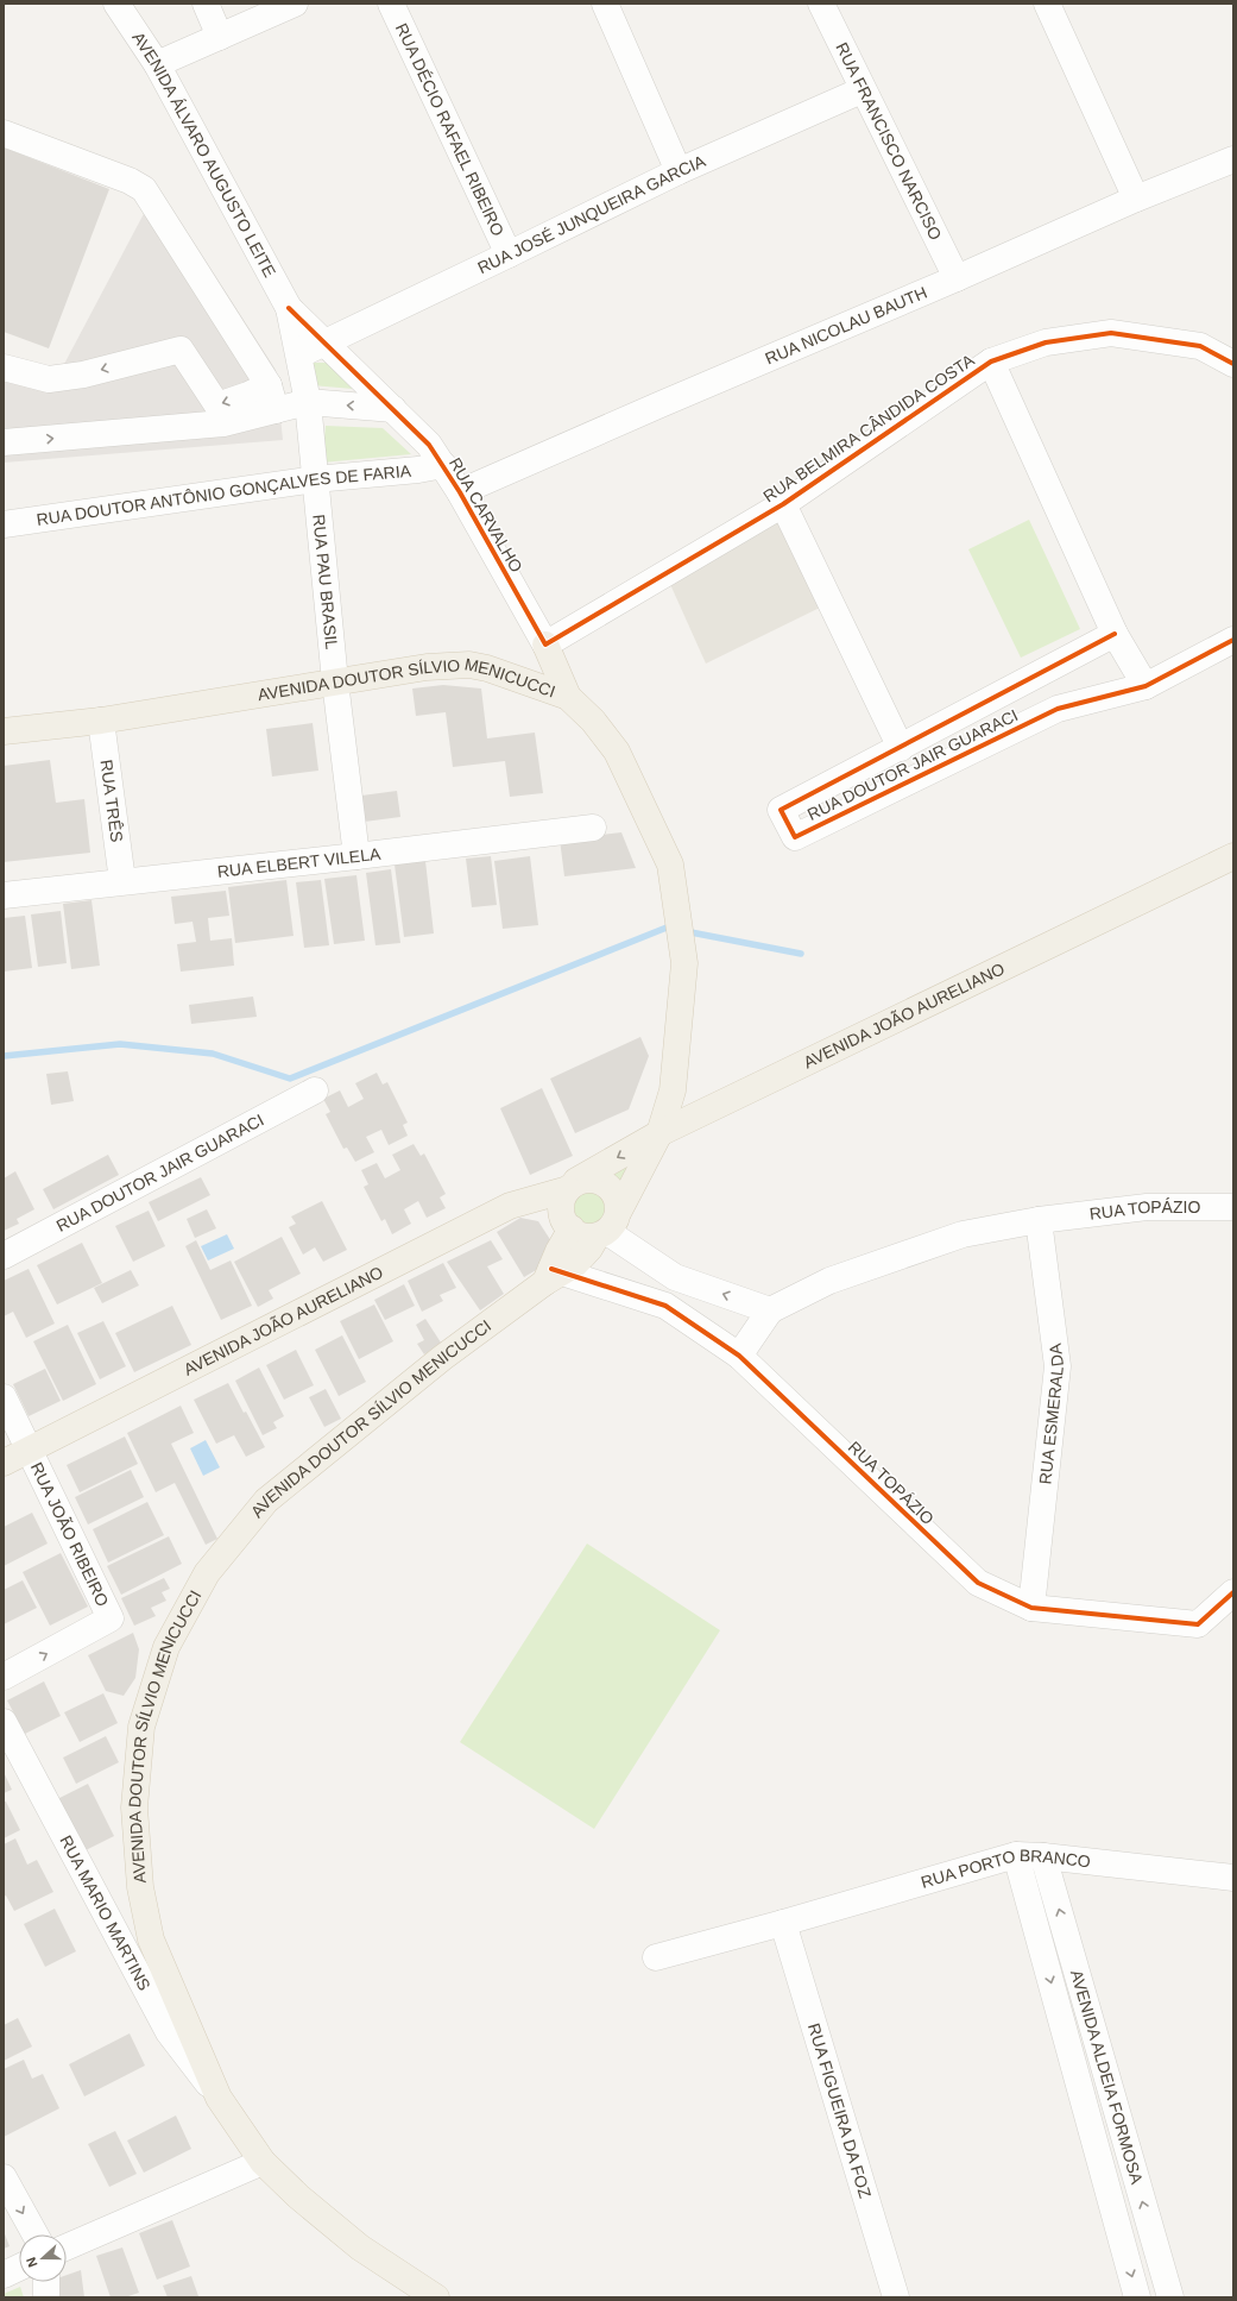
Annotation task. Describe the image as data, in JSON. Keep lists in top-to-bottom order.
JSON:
{
  "streets": {
    "main road": ["RUA CARVALHO", "AVENIDA DOUTOR SÍLVIO MENICUCCI", "AVENIDA JOÃO AURELIANO"],
    "street": [
      "RUA DÉCIO RAFAEL RIBEIRO",
      "RUA FRANCISCO NARCISO",
      "AVENIDA ÁLVARO AUGUSTO LEITE",
      "RUA JOSÉ JUNQUEIRA GARCIA",
      "RUA NICOLAU BAUTH",
      "RUA BELMIRA CÂNDIDA COSTA",
      "RUA DOUTOR ANTÔNIO GONÇALVES DE FARIA",
      "RUA PAU BRASIL",
      "RUA DOUTOR JAIR GUARACI",
      "RUA TRÊS",
      "RUA ELBERT VILELA",
      "RUA TOPÁZIO",
      "RUA ESMERALDA",
      "RUA JOÃO RIBEIRO",
      "RUA PORTO BRANCO",
      "RUA MARIO MARTINS",
      "AVENIDA ALDEIA FORMOSA",
      "RUA FIGUEIRA DA FOZ"
    ]
  },
  "crossings": [
    ["RUA DÉCIO RAFAEL RIBEIRO", "RUA JOSÉ JUNQUEIRA GARCIA"],
    ["RUA FRANCISCO NARCISO", "RUA JOSÉ JUNQUEIRA GARCIA"],
    ["RUA FRANCISCO NARCISO", "RUA NICOLAU BAUTH"],
    ["AVENIDA ÁLVARO AUGUSTO LEITE", "RUA CARVALHO"],
    ["AVENIDA ÁLVARO AUGUSTO LEITE", "RUA PAU BRASIL"],
    ["RUA JOSÉ JUNQUEIRA GARCIA", "RUA CARVALHO"],
    ["RUA JOSÉ JUNQUEIRA GARCIA", "RUA PAU BRASIL"],
    ["RUA NICOLAU BAUTH", "RUA CARVALHO"],
    ["RUA BELMIRA CÂNDIDA COSTA", "RUA CARVALHO"],
    ["RUA DOUTOR ANTÔNIO GONÇALVES DE FARIA", "RUA CARVALHO"],
    ["RUA DOUTOR ANTÔNIO GONÇALVES DE FARIA", "RUA PAU BRASIL"],
    ["RUA CARVALHO", "RUA PAU BRASIL"],
    ["RUA CARVALHO", "AVENIDA DOUTOR SÍLVIO MENICUCCI"],
    ["RUA PAU BRASIL", "AVENIDA DOUTOR SÍLVIO MENICUCCI"],
    ["RUA PAU BRASIL", "RUA ELBERT VILELA"],
    ["AVENIDA DOUTOR SÍLVIO MENICUCCI", "RUA TRÊS"],
    ["AVENIDA DOUTOR SÍLVIO MENICUCCI", "AVENIDA JOÃO AURELIANO"],
    ["AVENIDA DOUTOR SÍLVIO MENICUCCI", "RUA TOPÁZIO"],
    ["AVENIDA DOUTOR SÍLVIO MENICUCCI", "RUA MARIO MARTINS"],
    ["RUA TRÊS", "RUA ELBERT VILELA"],
    ["AVENIDA JOÃO AURELIANO", "RUA JOÃO RIBEIRO"],
    ["RUA TOPÁZIO", "RUA ESMERALDA"],
    ["RUA PORTO BRANCO", "AVENIDA ALDEIA FORMOSA"],
    ["RUA PORTO BRANCO", "RUA FIGUEIRA DA FOZ"]
  ],
  "north": "left"
}
